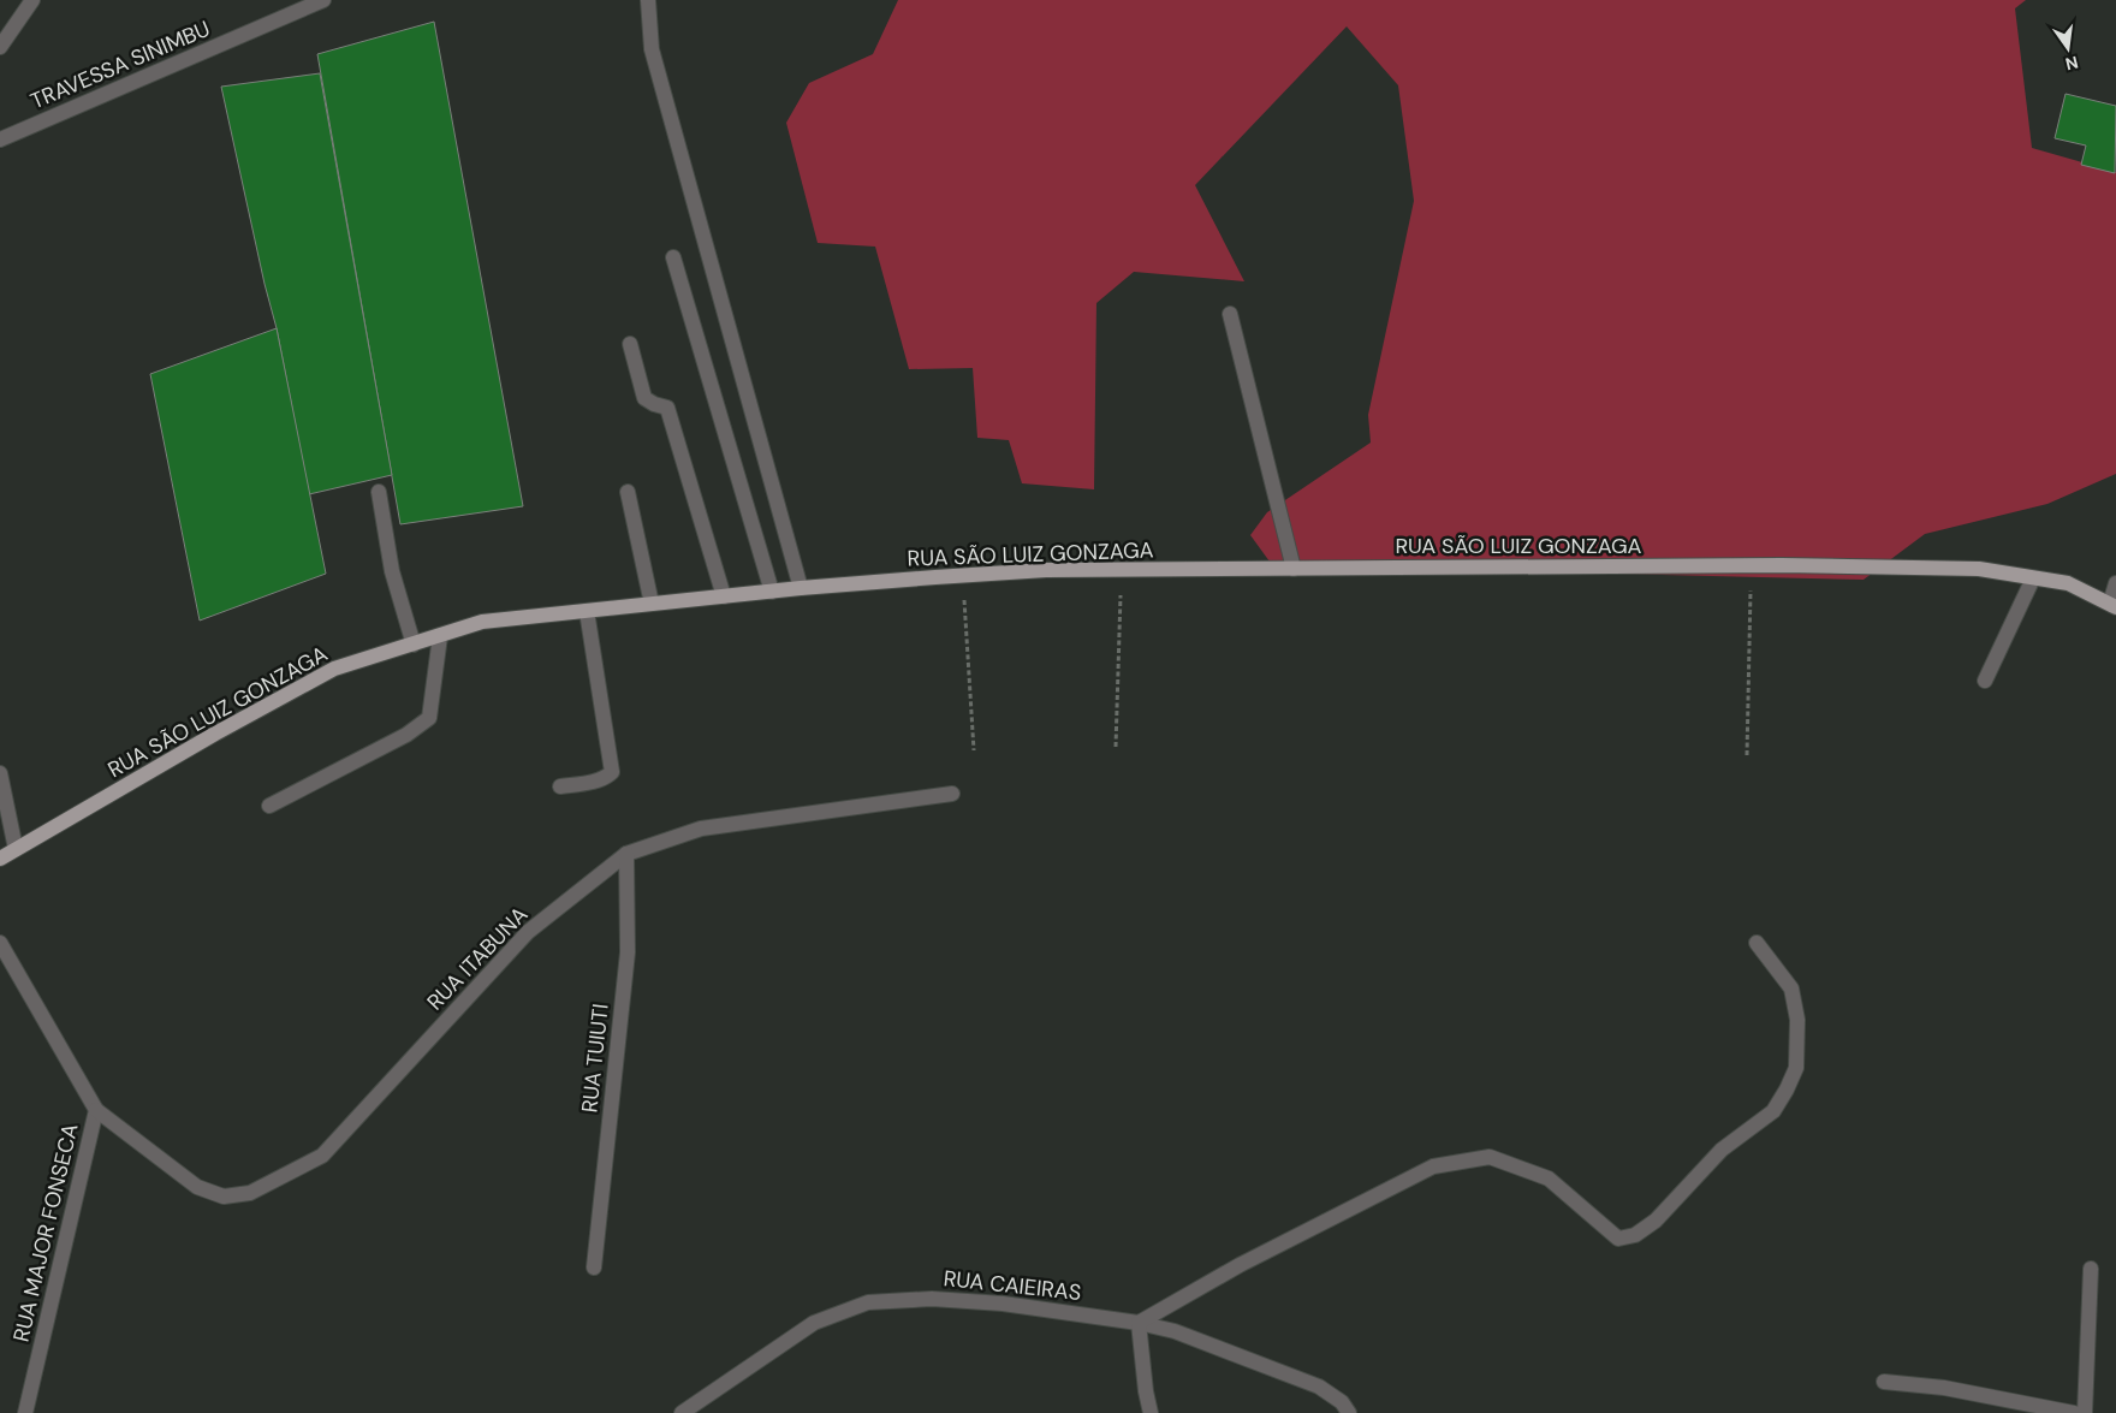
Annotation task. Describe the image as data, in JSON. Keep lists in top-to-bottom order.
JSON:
{
  "streets": {
    "main road": ["RUA SÃO LUIZ GONZAGA"],
    "street": [
      "TRAVESSA SINIMBU",
      "RUA ITABUNA",
      "RUA TUIUTI",
      "RUA MAJOR FONSECA",
      "RUA CAIEIRAS"
    ]
  },
  "crossings": [
    ["RUA ITABUNA", "RUA TUIUTI"],
    ["RUA ITABUNA", "RUA MAJOR FONSECA"]
  ],
  "north": "bottom"
}
